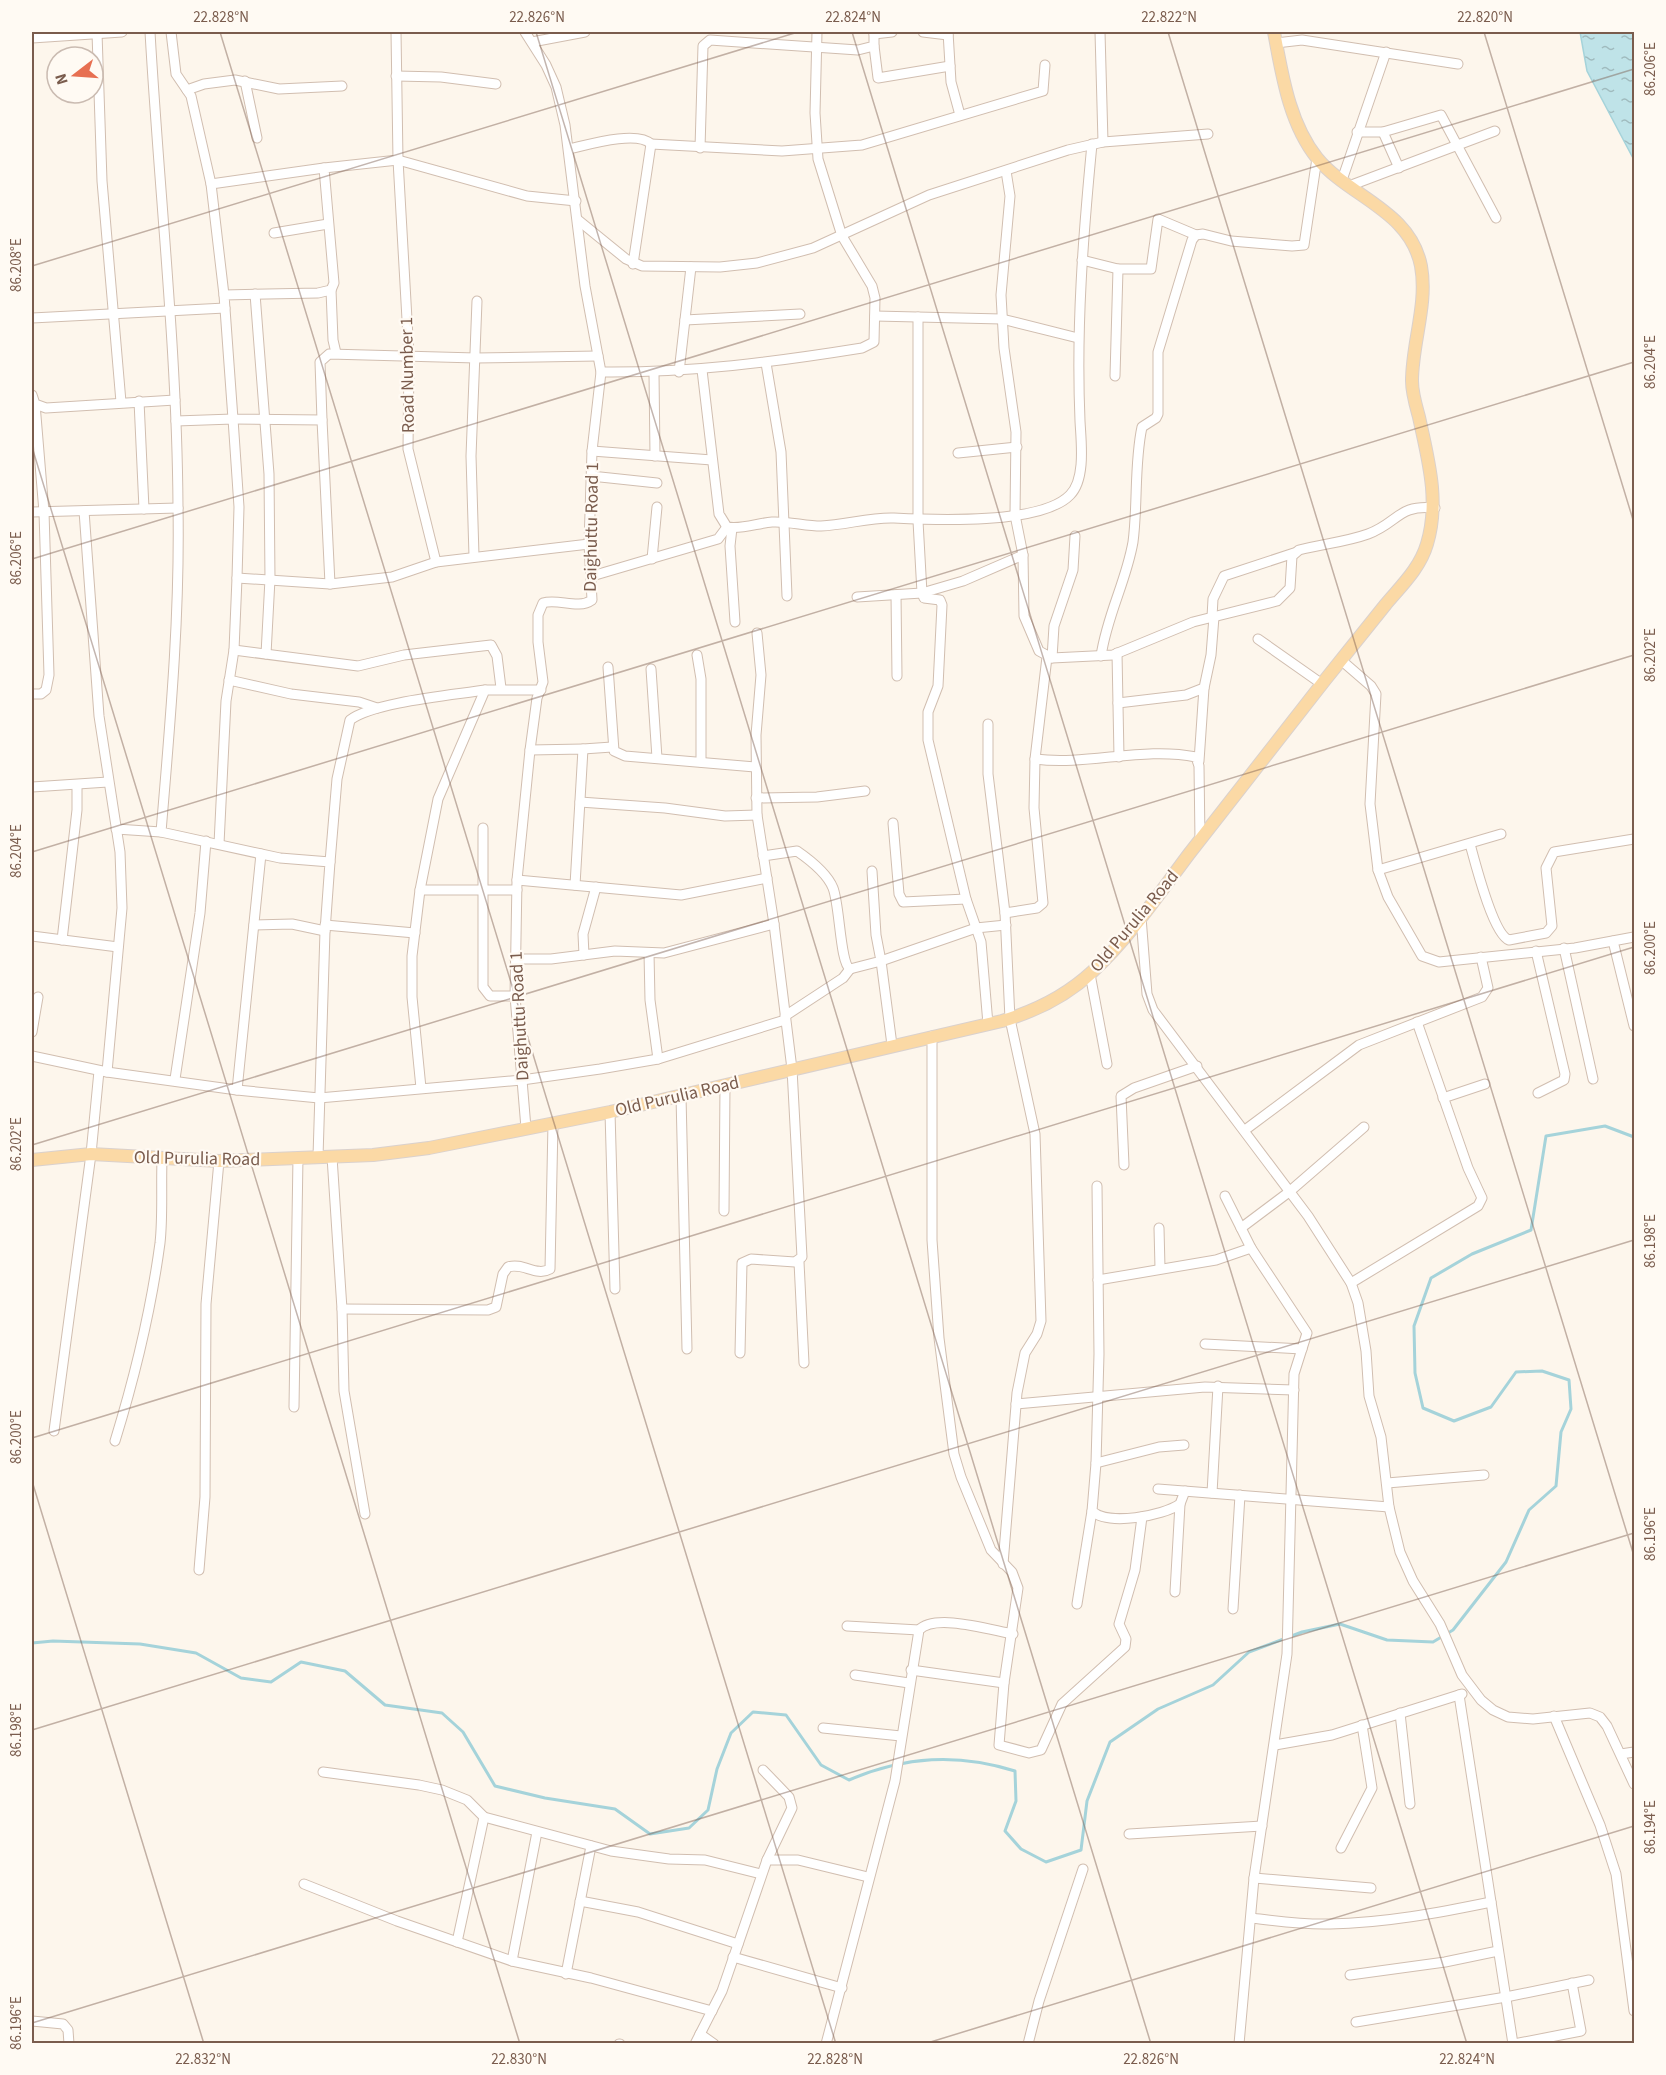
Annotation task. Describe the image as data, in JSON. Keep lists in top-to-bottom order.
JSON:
{
  "streets": {
    "main road": ["Old Purulia Road"],
    "street": ["Road Number 1", "Daighuttu Road 1"]
  },
  "crossings": [
    ["Daighuttu Road 1", "Old Purulia Road"]
  ],
  "north": "left",
  "coordinates": [
    "22.828°N",
    "22.826°N",
    "22.824°N",
    "22.822°N",
    "22.820°N",
    "86.206°E",
    "86.208°E",
    "86.204°E",
    "86.202°E",
    "86.200°E",
    "86.198°E",
    "86.196°E",
    "86.194°E",
    "22.832°N",
    "22.830°N"
  ]
}
